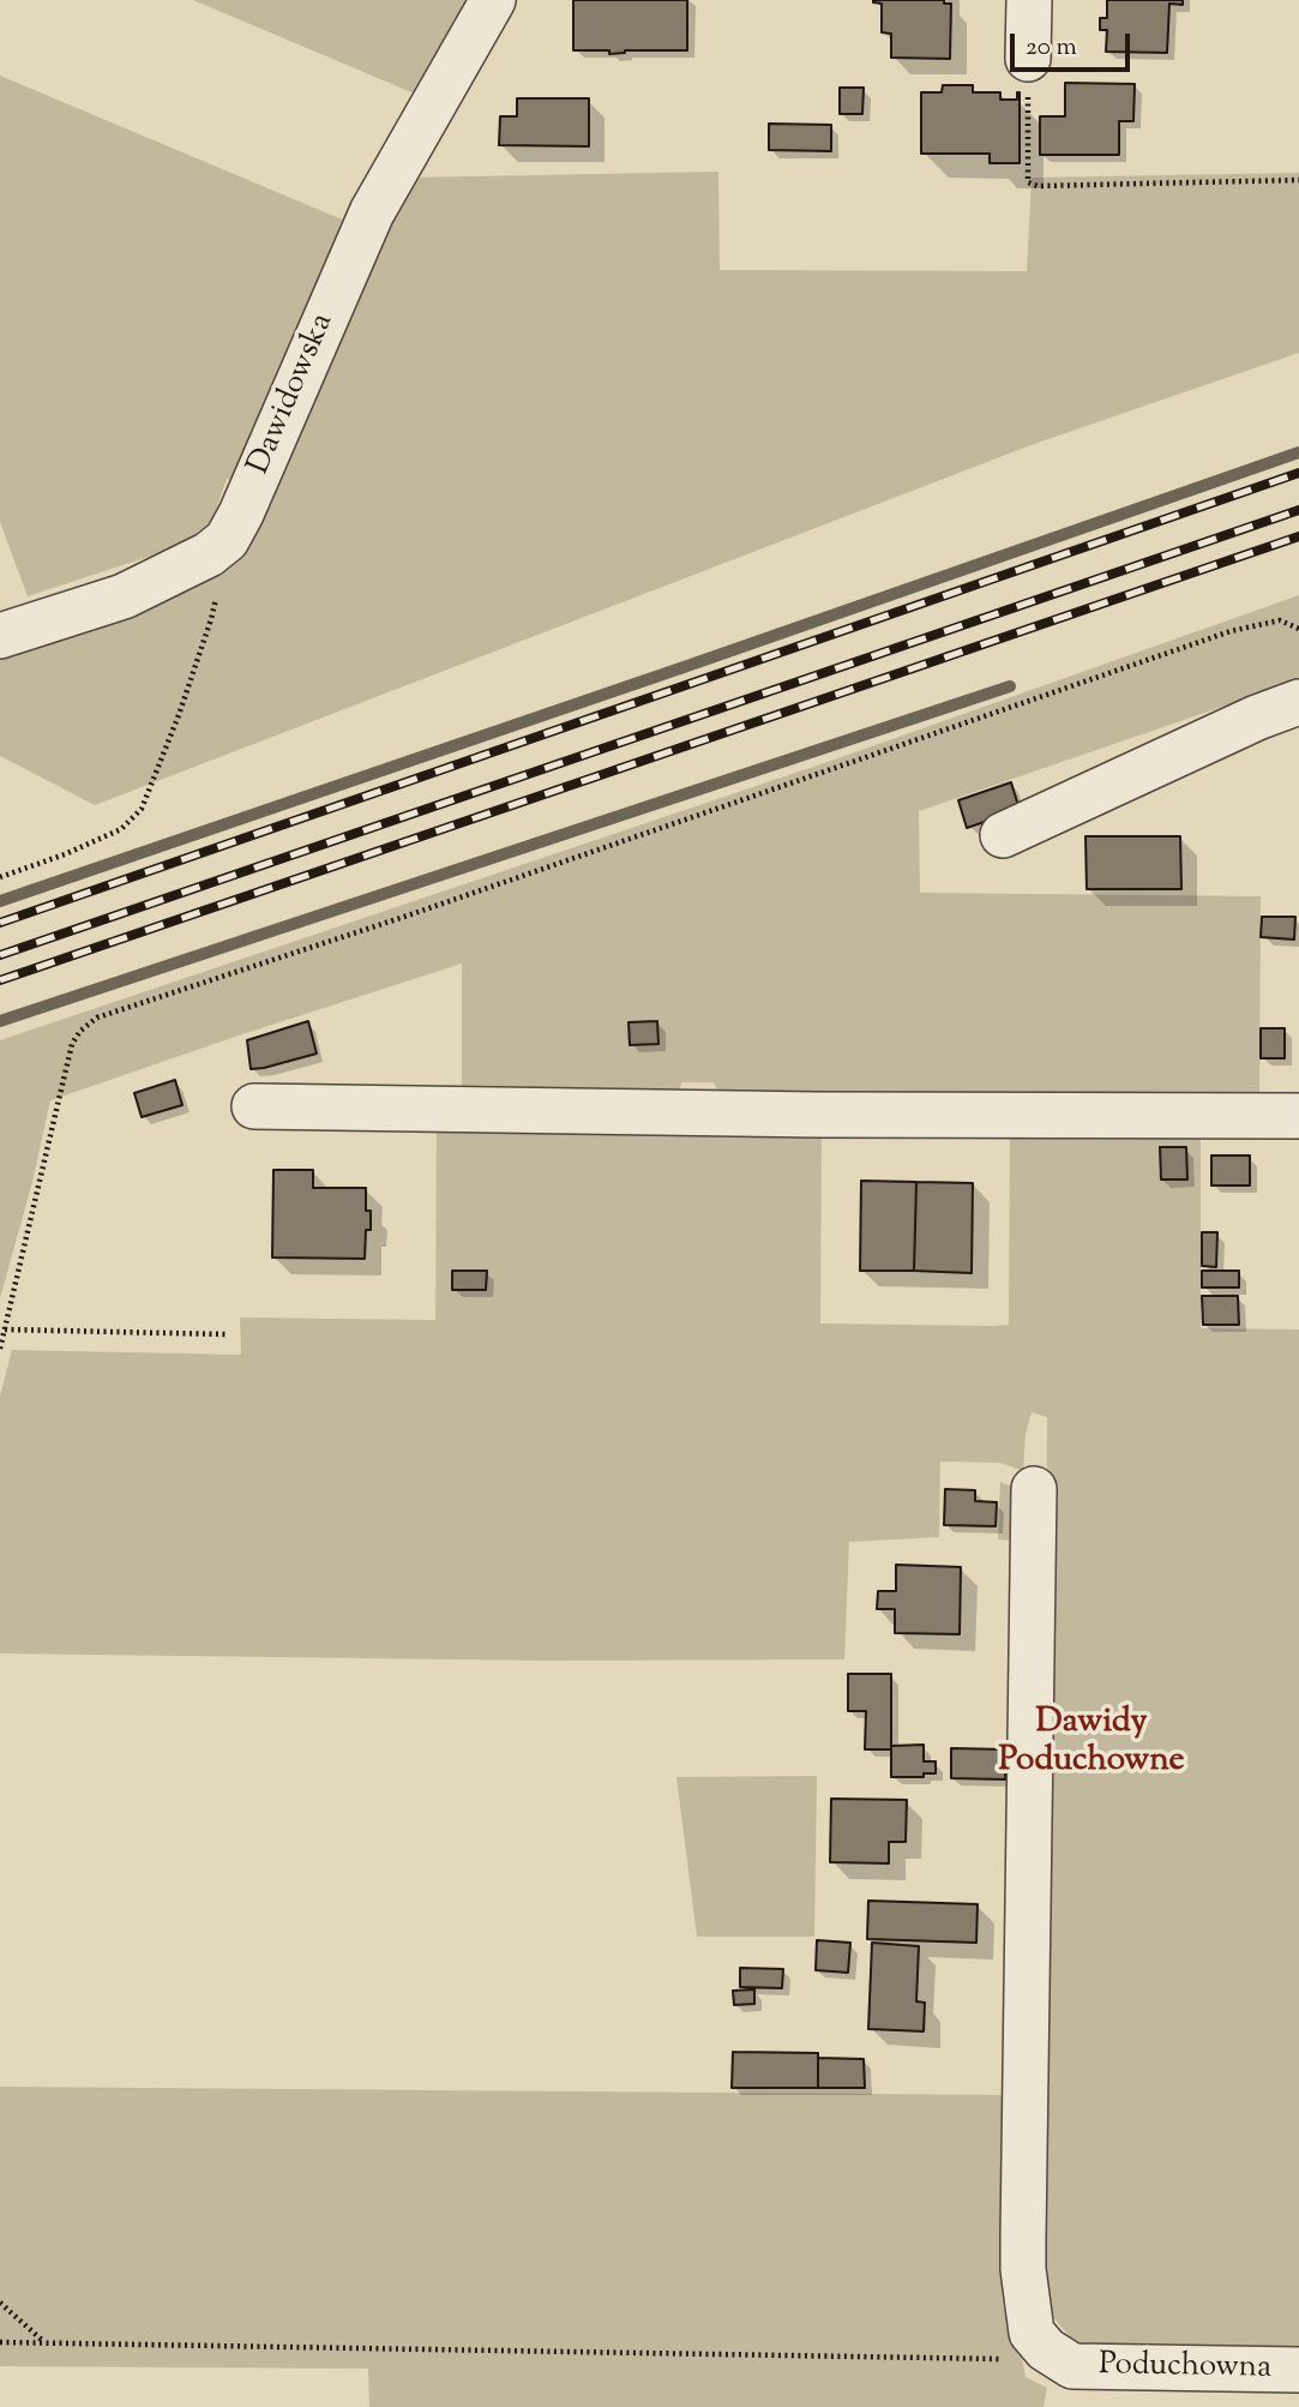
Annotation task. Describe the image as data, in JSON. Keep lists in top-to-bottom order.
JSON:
{
  "streets": {
    "street": ["Dawidowska", "Poduchowna"]
  },
  "districts": ["Dawidy Poduchowne"],
  "scale_bar": "20 m"
}
